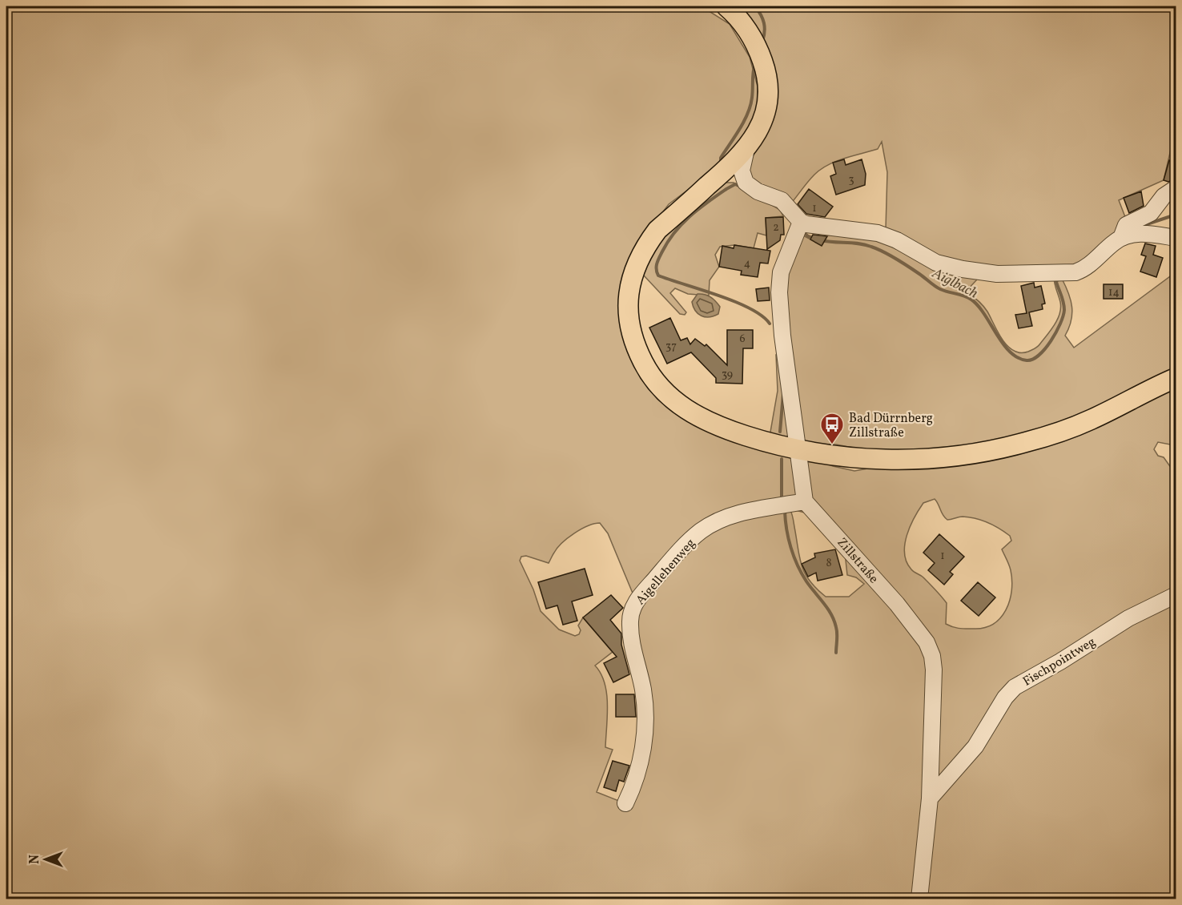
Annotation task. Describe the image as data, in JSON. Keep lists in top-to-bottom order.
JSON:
{
  "streets": {
    "street": ["Zillstraße", "Aigellehenweg", "Fischpointweg"]
  },
  "crossings": [
    ["Zillstraße", "Aigellehenweg"],
    ["Zillstraße", "Fischpointweg"]
  ],
  "water": ["Aiglbach"],
  "places": {
    "bus stop": ["Bad Dürrnberg Zillstraße"]
  },
  "house_numbers": [
    "3",
    "1",
    "2",
    "4",
    "14",
    "6",
    "37",
    "39",
    "1",
    "8"
  ],
  "north": "left"
}
